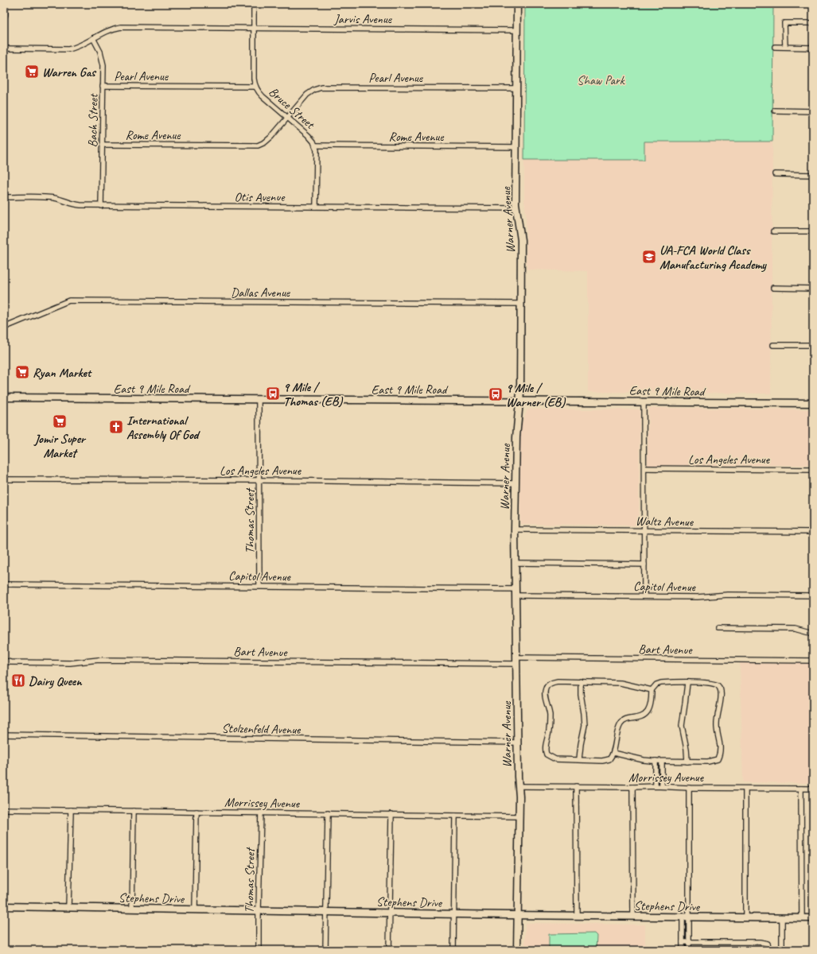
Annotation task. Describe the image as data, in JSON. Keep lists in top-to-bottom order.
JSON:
{
  "streets": {
    "street": [
      "Jarvis Avenue",
      "Pearl Avenue",
      "Bruce Street",
      "Bach Street",
      "Rome Avenue",
      "Otis Avenue",
      "Warner Avenue",
      "Dallas Avenue",
      "East 9 Mile Road",
      "Los Angeles Avenue",
      "Waltz Avenue",
      "Thomas Street",
      "Capitol Avenue",
      "Bart Avenue",
      "Stolzenfeld Avenue",
      "Morrissey Avenue",
      "Stephens Drive"
    ]
  },
  "crossings": [
    ["Jarvis Avenue", "Bruce Street"],
    ["Jarvis Avenue", "Bach Street"],
    ["Jarvis Avenue", "Warner Avenue"],
    ["Pearl Avenue", "Bruce Street"],
    ["Pearl Avenue", "Bach Street"],
    ["Pearl Avenue", "Rome Avenue"],
    ["Pearl Avenue", "Warner Avenue"],
    ["Bruce Street", "Rome Avenue"],
    ["Bruce Street", "Otis Avenue"],
    ["Bach Street", "Rome Avenue"],
    ["Bach Street", "Otis Avenue"],
    ["Rome Avenue", "Warner Avenue"],
    ["Otis Avenue", "Warner Avenue"],
    ["Warner Avenue", "Dallas Avenue"],
    ["Warner Avenue", "East 9 Mile Road"],
    ["Warner Avenue", "Los Angeles Avenue"],
    ["Warner Avenue", "Waltz Avenue"],
    ["Warner Avenue", "Capitol Avenue"],
    ["Warner Avenue", "Bart Avenue"],
    ["Warner Avenue", "Stolzenfeld Avenue"],
    ["Warner Avenue", "Morrissey Avenue"],
    ["Warner Avenue", "Stephens Drive"],
    ["East 9 Mile Road", "Thomas Street"],
    ["Los Angeles Avenue", "Thomas Street"],
    ["Thomas Street", "Capitol Avenue"],
    ["Thomas Street", "Morrissey Avenue"],
    ["Thomas Street", "Stephens Drive"]
  ],
  "parks": ["Shaw Park"],
  "places": {
    "supermarket": ["Warren Gas", "Ryan Market", "Jomir Super Market"],
    "school or university": ["UA-FCA World Class Manufacturing Academy"],
    "bus stop": ["9 Mile / Thomas (EB)", "9 Mile / Warner (EB)"],
    "church": ["International Assembly Of God"],
    "restaurant": ["Dairy Queen"]
  }
}
